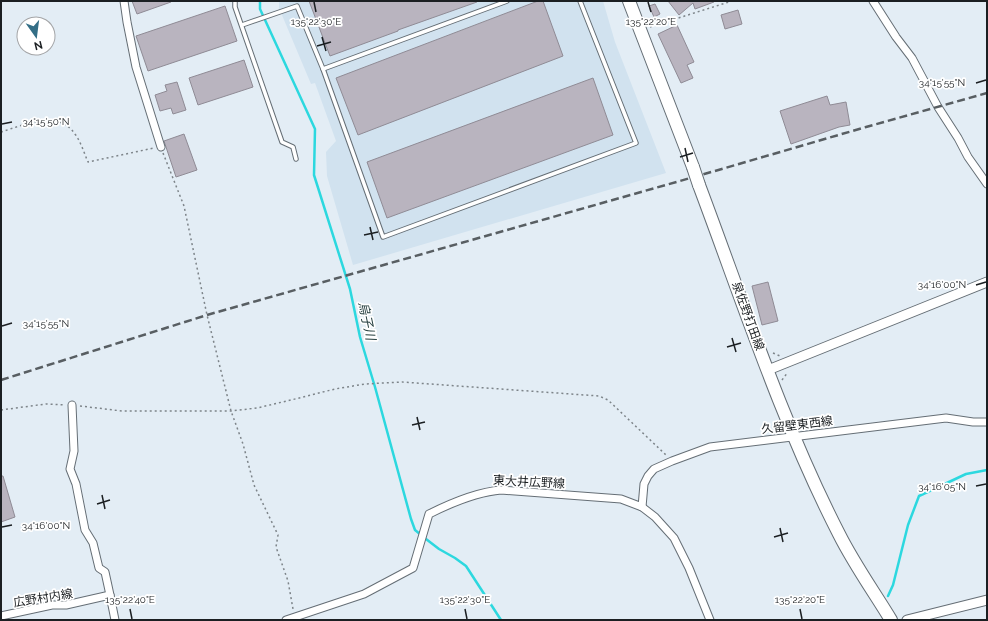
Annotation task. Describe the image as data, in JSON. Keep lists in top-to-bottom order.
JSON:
{
  "streets": {
    "main road": ["泉佐野打田線"],
    "street": ["久留壁東西線", "東大井広野線", "広野村内線"]
  },
  "crossings": [
    ["泉佐野打田線", "久留壁東西線"],
    ["久留壁東西線", "東大井広野線"]
  ],
  "water": ["烏子川"],
  "north": "bottom",
  "coordinates": [
    "135°22'30\"E",
    "135°22'20\"E",
    "34°15'55\"N",
    "34°15'50\"N",
    "34°16'00\"N",
    "34°16'05\"N",
    "135°22'40\"E"
  ]
}
